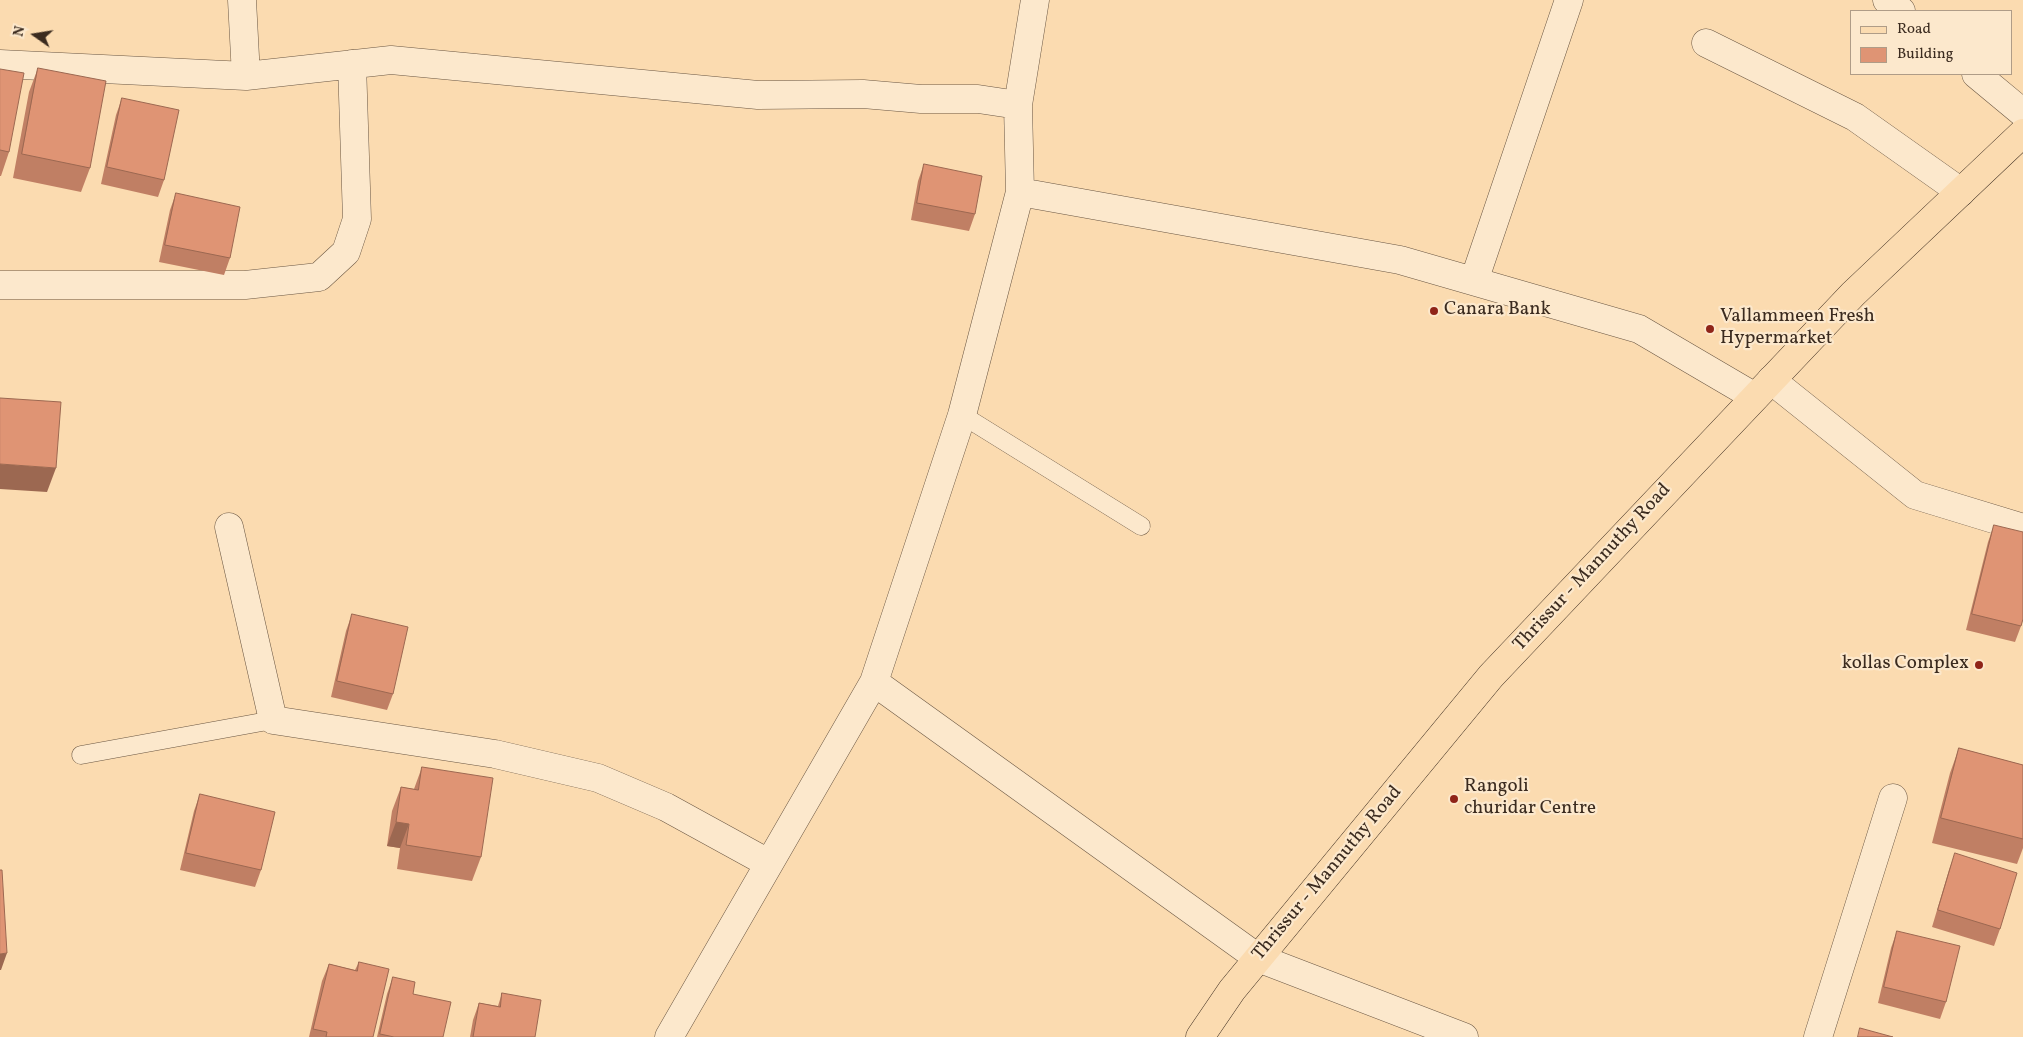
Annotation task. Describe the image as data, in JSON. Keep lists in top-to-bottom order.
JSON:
{
  "streets": {
    "main road": ["Thrissur - Mannuthy Road"]
  },
  "places": [
    "Canara Bank",
    "Vallammeen Fresh Hypermarket",
    "kollas Complex",
    "Rangoli churidar Centre"
  ],
  "legend": ["Road", "Building"],
  "north": "left"
}
